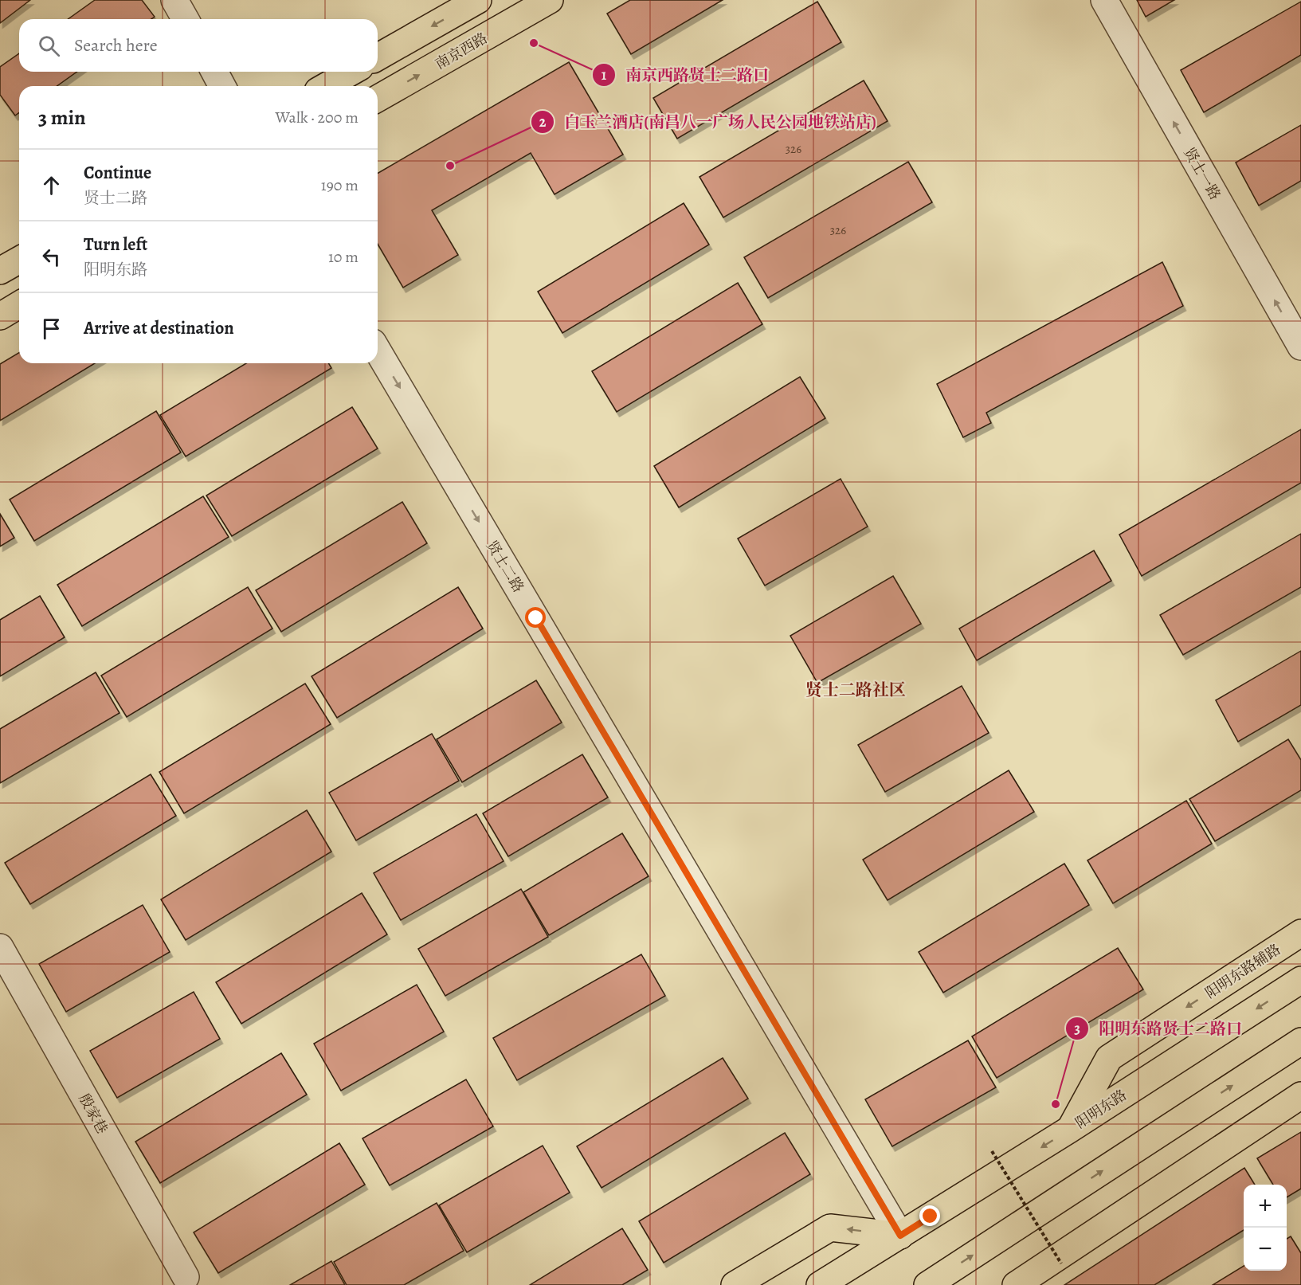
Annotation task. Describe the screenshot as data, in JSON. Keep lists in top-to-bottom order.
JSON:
{
  "streets": {
    "main road": ["南京西路", "阳明东路辅路", "阳明东路"],
    "street": ["贤士一路", "贤士二路", "殷家巷"]
  },
  "crossings": [
    ["贤士二路", "阳明东路"],
    ["阳明东路辅路", "阳明东路"]
  ],
  "one_way": ["贤士一路", "贤士二路"],
  "districts": ["贤士二路社区"],
  "places": ["南京西路贤士二路口", "白玉兰酒店(南昌八一广场人民公园地铁站店)", "阳明东路贤士二路口"],
  "house_numbers": ["326", "326"],
  "page": {
    "search": "Search here",
    "heading": ["3 min", "Walk · 200 m"],
    "list": [
      ["Continue", "贤士二路", "190 m"],
      ["Turn left", "阳明东路", "10 m"],
      "Arrive at destination"
    ],
    "map_buttons": ["+", "−"]
  }
}
